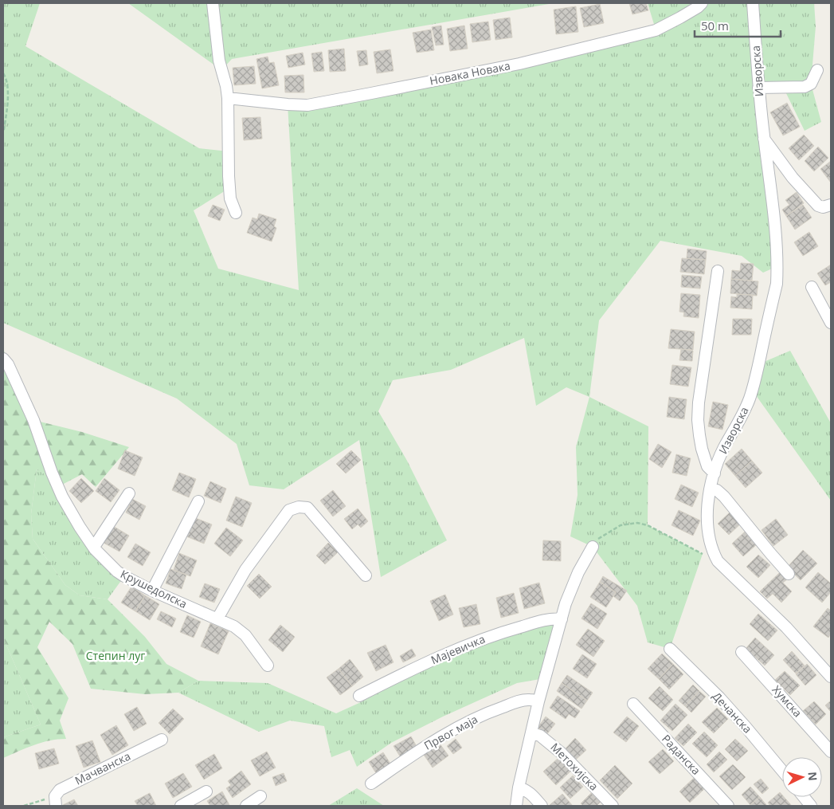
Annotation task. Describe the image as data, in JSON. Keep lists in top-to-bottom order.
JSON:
{
  "streets": {
    "street": [
      "Изворска",
      "Новака Новака",
      "Крушедолска",
      "Мајевичка",
      "Хумска",
      "Дечанска",
      "Првог маја",
      "Раданска",
      "Метохијска",
      "Мачванска"
    ]
  },
  "parks": ["Степин луг"],
  "scale_bar": "50 m",
  "north": "right"
}
